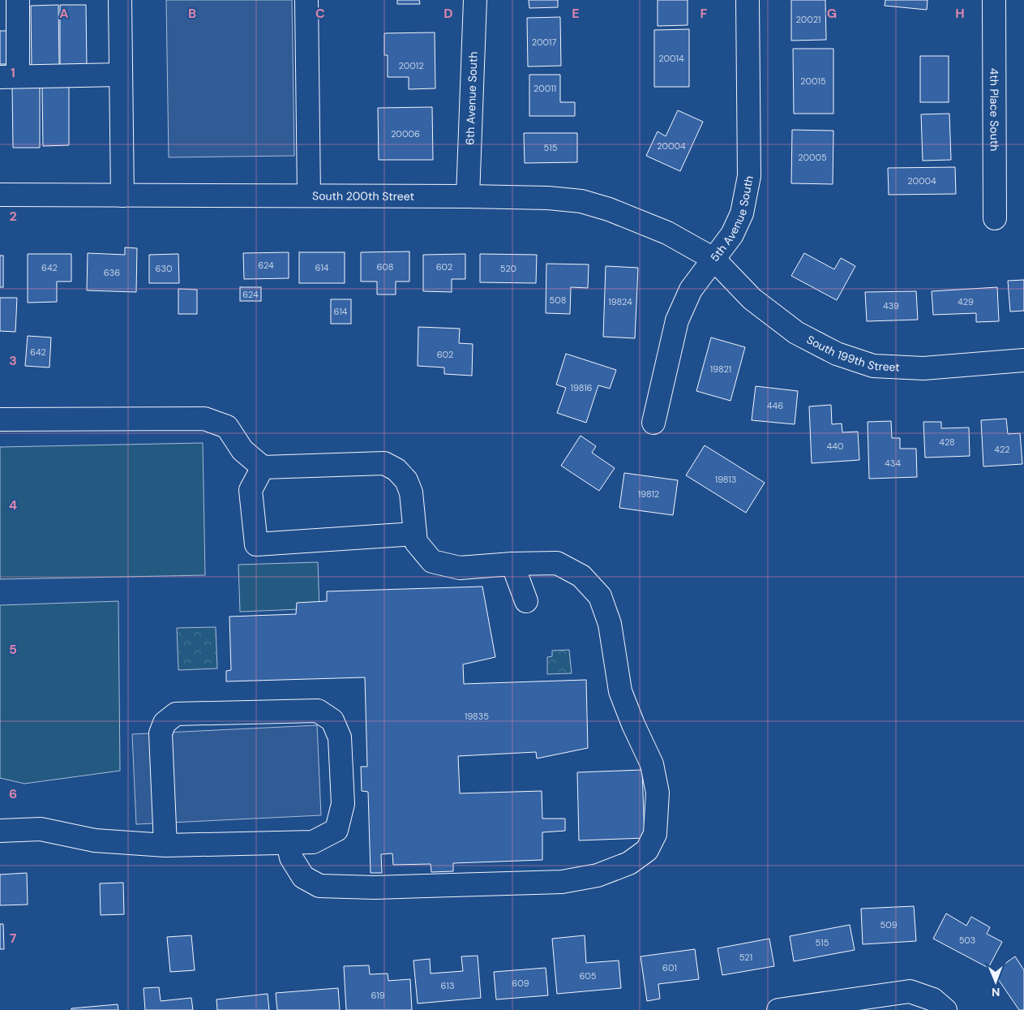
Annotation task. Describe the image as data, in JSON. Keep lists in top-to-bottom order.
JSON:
{
  "streets": {
    "street": [
      "6th Avenue South",
      "4th Place South",
      "South 200th Street",
      "5th Avenue South",
      "South 199th Street"
    ]
  },
  "crossings": [
    ["6th Avenue South", "South 200th Street"],
    ["South 200th Street", "5th Avenue South"],
    ["South 200th Street", "South 199th Street"],
    ["5th Avenue South", "South 199th Street"]
  ],
  "house_numbers": [
    "20021",
    "20017",
    "20014",
    "20012",
    "20015",
    "20011",
    "20006",
    "20004",
    "515",
    "20005",
    "20004",
    "624",
    "608",
    "602",
    "642",
    "614",
    "630",
    "520",
    "636",
    "624",
    "508",
    "19824",
    "429",
    "439",
    "614",
    "642",
    "602",
    "19821",
    "19816",
    "446",
    "428",
    "440",
    "422",
    "434",
    "19813",
    "19812",
    "19835",
    "509",
    "503",
    "515",
    "521",
    "601",
    "605",
    "609",
    "613",
    "619"
  ],
  "north": "bottom",
  "grid": {
    "columns": [
      "A",
      "B",
      "C",
      "D",
      "E",
      "F",
      "G",
      "H"
    ],
    "rows": [
      "1",
      "2",
      "3",
      "4",
      "5",
      "6",
      "7"
    ]
  }
}
